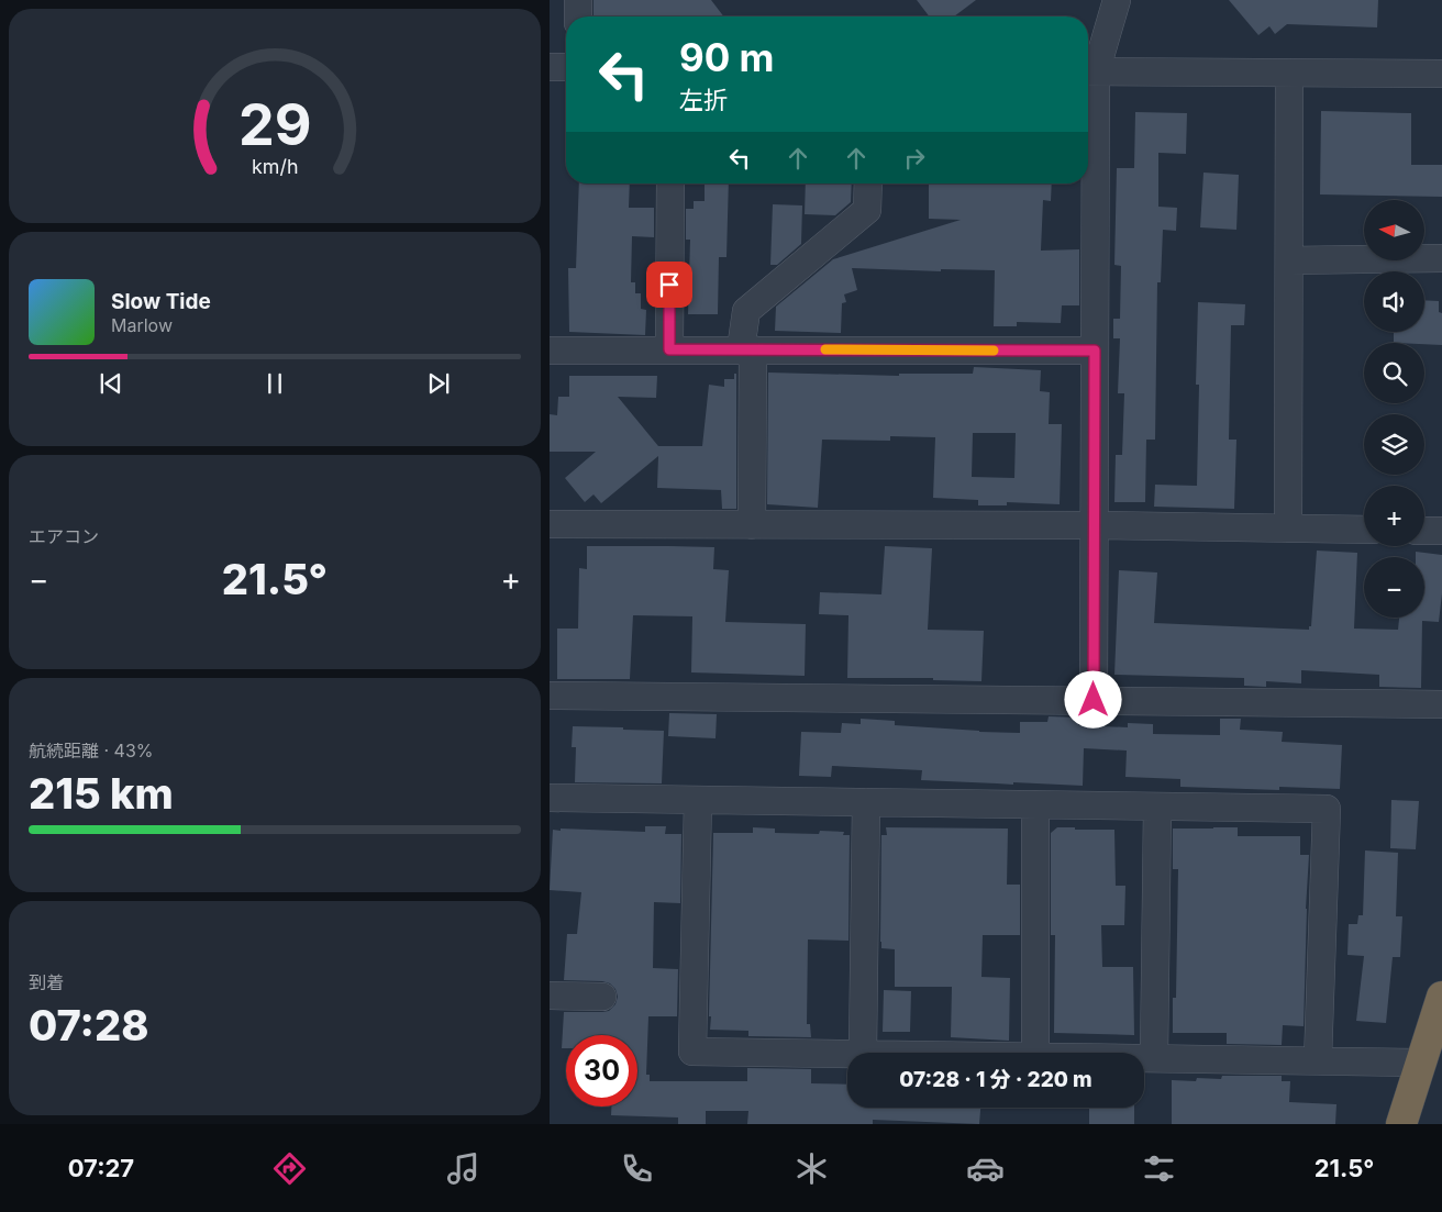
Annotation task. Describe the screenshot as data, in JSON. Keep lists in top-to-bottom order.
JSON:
{
  "north": "left",
  "page": {
    "turn": ["90 m", "左折"],
    "map_buttons": ["+", "−"],
    "song": ["Slow Tide", "Marlow"],
    "tile": [
      "エアコン",
      ["航続距離 · 43%", "215 km"],
      ["到着", "07:28"]
    ],
    "heat": ["−", "21.5°", "+"],
    "limit": "30",
    "trip": "07:28 · 1 分 · 220 m",
    "tabs": ["07:27", "21.5°"],
    "gauge": ["29", "km/h"]
  }
}
